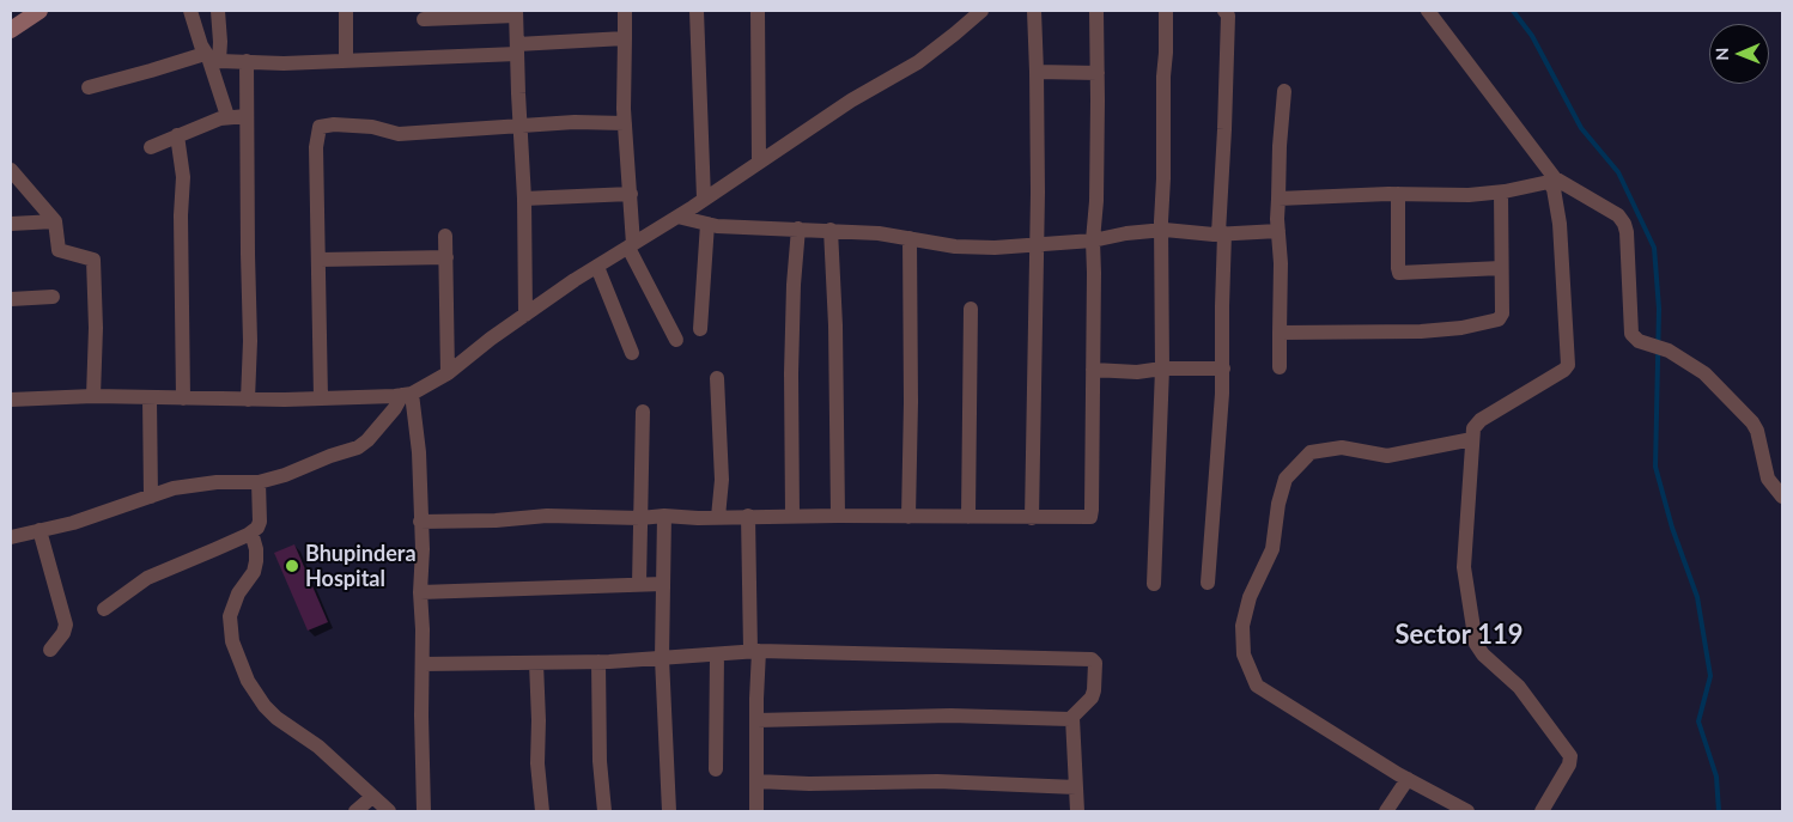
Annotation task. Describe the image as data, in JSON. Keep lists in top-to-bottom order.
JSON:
{
  "districts": ["Sector 119"],
  "places": ["Bhupindera Hospital"],
  "north": "left"
}
